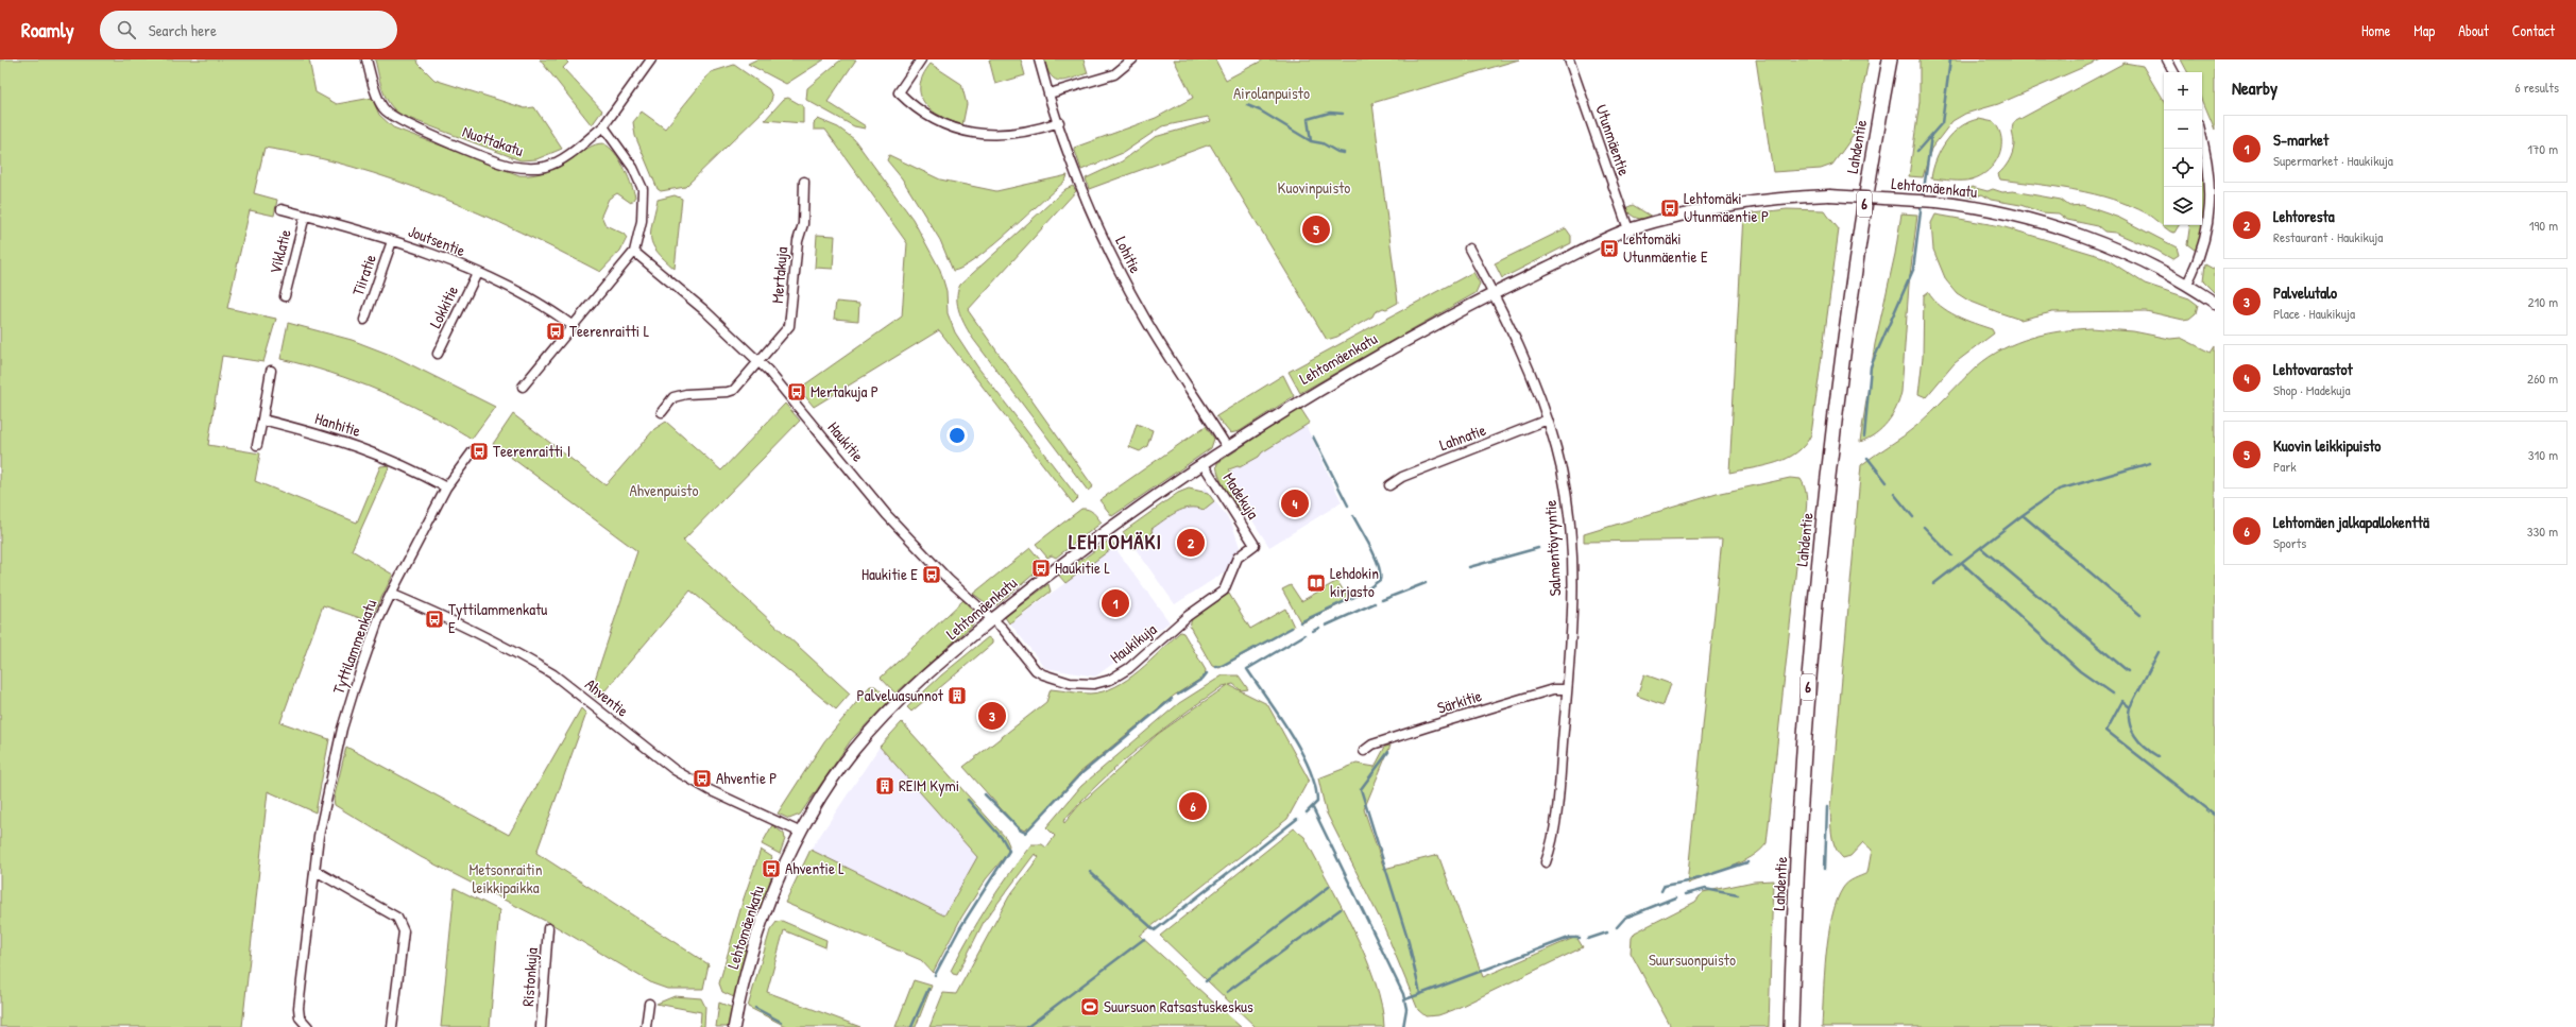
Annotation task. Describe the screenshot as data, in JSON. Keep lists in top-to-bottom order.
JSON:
{
  "streets": {
    "highway": ["Lahdentie", "6"],
    "street": [
      "Utunmäentie",
      "Nuottakatu",
      "Lehtomäenkatu",
      "Joutsentie",
      "Viklatie",
      "Lohitie",
      "Tiiratie",
      "Mertakuja",
      "Lokkitie",
      "Hanhitie",
      "Lahnatie",
      "Haukitie",
      "Madekuja",
      "Salmentöyryntie",
      "Haukikuja",
      "Tyttilammenkatu",
      "Ahventie",
      "Särkitie",
      "Ristonkuja"
    ]
  },
  "crossings": [
    ["Utunmäentie", "Lehtomäenkatu"],
    ["Lehtomäenkatu", "Lohitie"],
    ["Lehtomäenkatu", "Haukitie"],
    ["Lehtomäenkatu", "Madekuja"],
    ["Lehtomäenkatu", "Salmentöyryntie"],
    ["Lehtomäenkatu", "Haukikuja"],
    ["Lehtomäenkatu", "Ahventie"],
    ["Joutsentie", "Viklatie"],
    ["Joutsentie", "Tiiratie"],
    ["Joutsentie", "Lokkitie"],
    ["Mertakuja", "Haukitie"],
    ["Hanhitie", "Tyttilammenkatu"],
    ["Lahnatie", "Salmentöyryntie"],
    ["Haukitie", "Haukikuja"],
    ["Madekuja", "Haukikuja"],
    ["Salmentöyryntie", "Särkitie"],
    ["Tyttilammenkatu", "Ahventie"]
  ],
  "districts": ["LEHTOMÄKI"],
  "parks": [
    "Airolanpuisto",
    "Kuovinpuisto",
    "Ahvenpuisto",
    "Metsonraitin leikkipaikka",
    "Suursuonpuisto"
  ],
  "places": {
    "bus stop": [
      "Lehtomäki Utunmäentie P",
      "Lehtomäki Utunmäentie E",
      "Teerenraitti L",
      "Mertakuja P",
      "Teerenraitti I",
      "Haukitie L",
      "Haukitie E",
      "Tyttilammenkatu E",
      "Ahventie P",
      "Ahventie L"
    ],
    "library": ["Lehdokin kirjasto"],
    "building": ["Palveluasunnot", "REIM Kymi"],
    "sports": ["Suursuon Ratsastuskeskus"]
  },
  "page": {
    "header": "Roamly",
    "search": "Search here",
    "nav": [
      "Home",
      "Map",
      "About",
      "Contact"
    ],
    "heading": ["Nearby", "6 results"],
    "map_buttons": ["+", "−"],
    "list": [
      {
        "mark": "1",
        "name": "S-market",
        "note": "Supermarket · Haukikuja",
        "value": "170 m"
      },
      {
        "mark": "2",
        "name": "Lehtoresta",
        "note": "Restaurant · Haukikuja",
        "value": "190 m"
      },
      {
        "mark": "3",
        "name": "Palvelutalo",
        "note": "Place · Haukikuja",
        "value": "210 m"
      },
      {
        "mark": "4",
        "name": "Lehtovarastot",
        "note": "Shop · Madekuja",
        "value": "260 m"
      },
      {
        "mark": "5",
        "name": "Kuovin leikkipuisto",
        "note": "Park",
        "value": "310 m"
      },
      {
        "mark": "6",
        "name": "Lehtomäen jalkapallokenttä",
        "note": "Sports",
        "value": "330 m"
      }
    ],
    "pins": [
      "5",
      "4",
      "2",
      "1",
      "3",
      "6"
    ]
  }
}
